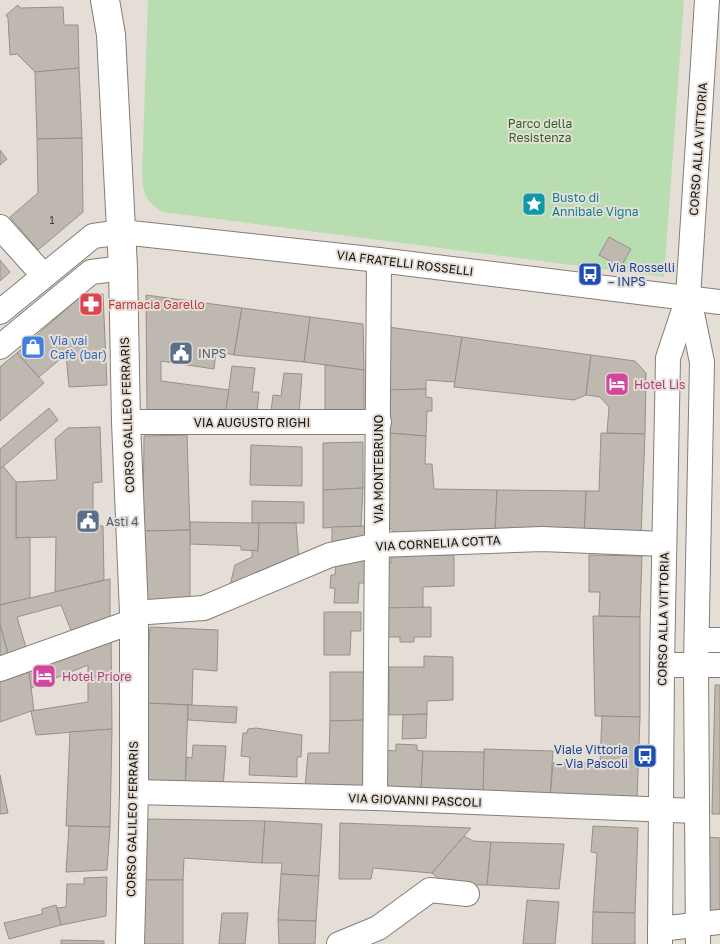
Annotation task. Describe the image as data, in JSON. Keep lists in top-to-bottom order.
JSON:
{
  "streets": {
    "main road": ["CORSO GALILEO FERRARIS"],
    "street": [
      "CORSO ALLA VITTORIA",
      "VIA FRATELLI ROSSELLI",
      "VIA AUGUSTO RIGHI",
      "VIA MONTEBRUNO",
      "VIA CORNELIA COTTA",
      "VIA GIOVANNI PASCOLI"
    ]
  },
  "crossings": [
    ["CORSO ALLA VITTORIA", "VIA FRATELLI ROSSELLI"],
    ["CORSO ALLA VITTORIA", "VIA CORNELIA COTTA"],
    ["CORSO ALLA VITTORIA", "VIA GIOVANNI PASCOLI"],
    ["VIA FRATELLI ROSSELLI", "CORSO GALILEO FERRARIS"],
    ["VIA FRATELLI ROSSELLI", "VIA MONTEBRUNO"],
    ["CORSO GALILEO FERRARIS", "VIA AUGUSTO RIGHI"],
    ["CORSO GALILEO FERRARIS", "VIA CORNELIA COTTA"],
    ["CORSO GALILEO FERRARIS", "VIA GIOVANNI PASCOLI"],
    ["VIA AUGUSTO RIGHI", "VIA MONTEBRUNO"],
    ["VIA MONTEBRUNO", "VIA CORNELIA COTTA"],
    ["VIA MONTEBRUNO", "VIA GIOVANNI PASCOLI"]
  ],
  "parks": ["Parco della Resistenza"],
  "places": {
    "place": ["Busto di Annibale Vigna"],
    "bus stop": ["Via Rosselli – INPS", "Viale Vittoria – Via Pascoli"],
    "pharmacy": ["Farmacia Garello"],
    "shop": ["Via vai Cafè (bar)"],
    "public building": ["INPS", "Asti 4"],
    "hotel": ["Hotel Lis", "Hotel Priore"]
  },
  "house_numbers": ["1"]
}
